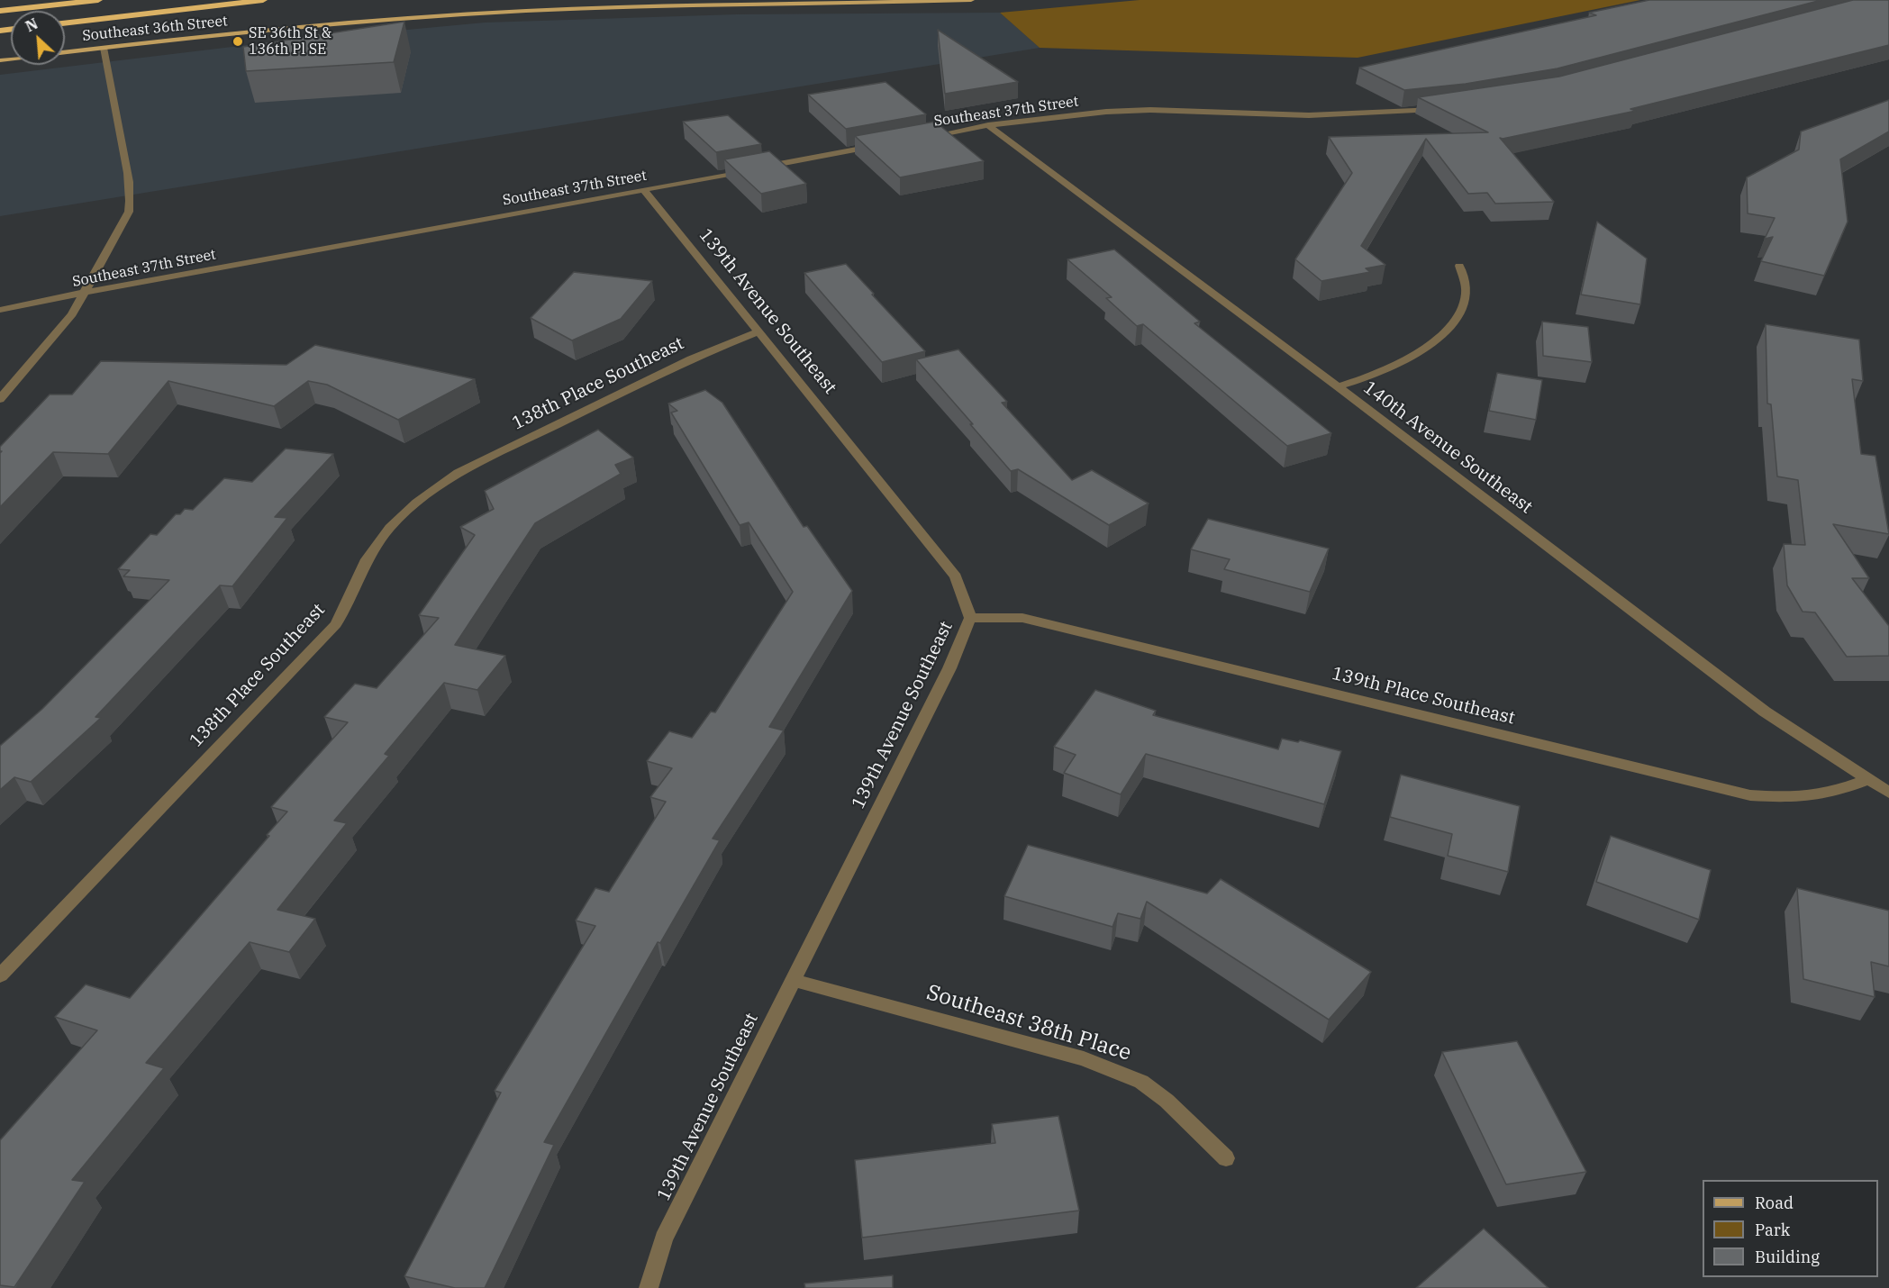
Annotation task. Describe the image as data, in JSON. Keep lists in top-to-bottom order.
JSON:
{
  "streets": {
    "main road": ["Southeast 36th Street"],
    "street": [
      "Southeast 37th Street",
      "139th Avenue Southeast",
      "138th Place Southeast",
      "140th Avenue Southeast",
      "139th Place Southeast",
      "Southeast 38th Place"
    ]
  },
  "crossings": [
    ["Southeast 37th Street", "139th Avenue Southeast"],
    ["Southeast 37th Street", "140th Avenue Southeast"],
    ["139th Avenue Southeast", "138th Place Southeast"],
    ["139th Avenue Southeast", "139th Place Southeast"],
    ["139th Avenue Southeast", "Southeast 38th Place"],
    ["140th Avenue Southeast", "139th Place Southeast"]
  ],
  "places": ["SE 36th St & 136th Pl SE"],
  "legend": ["Road", "Park", "Building"],
  "north": "top left"
}
